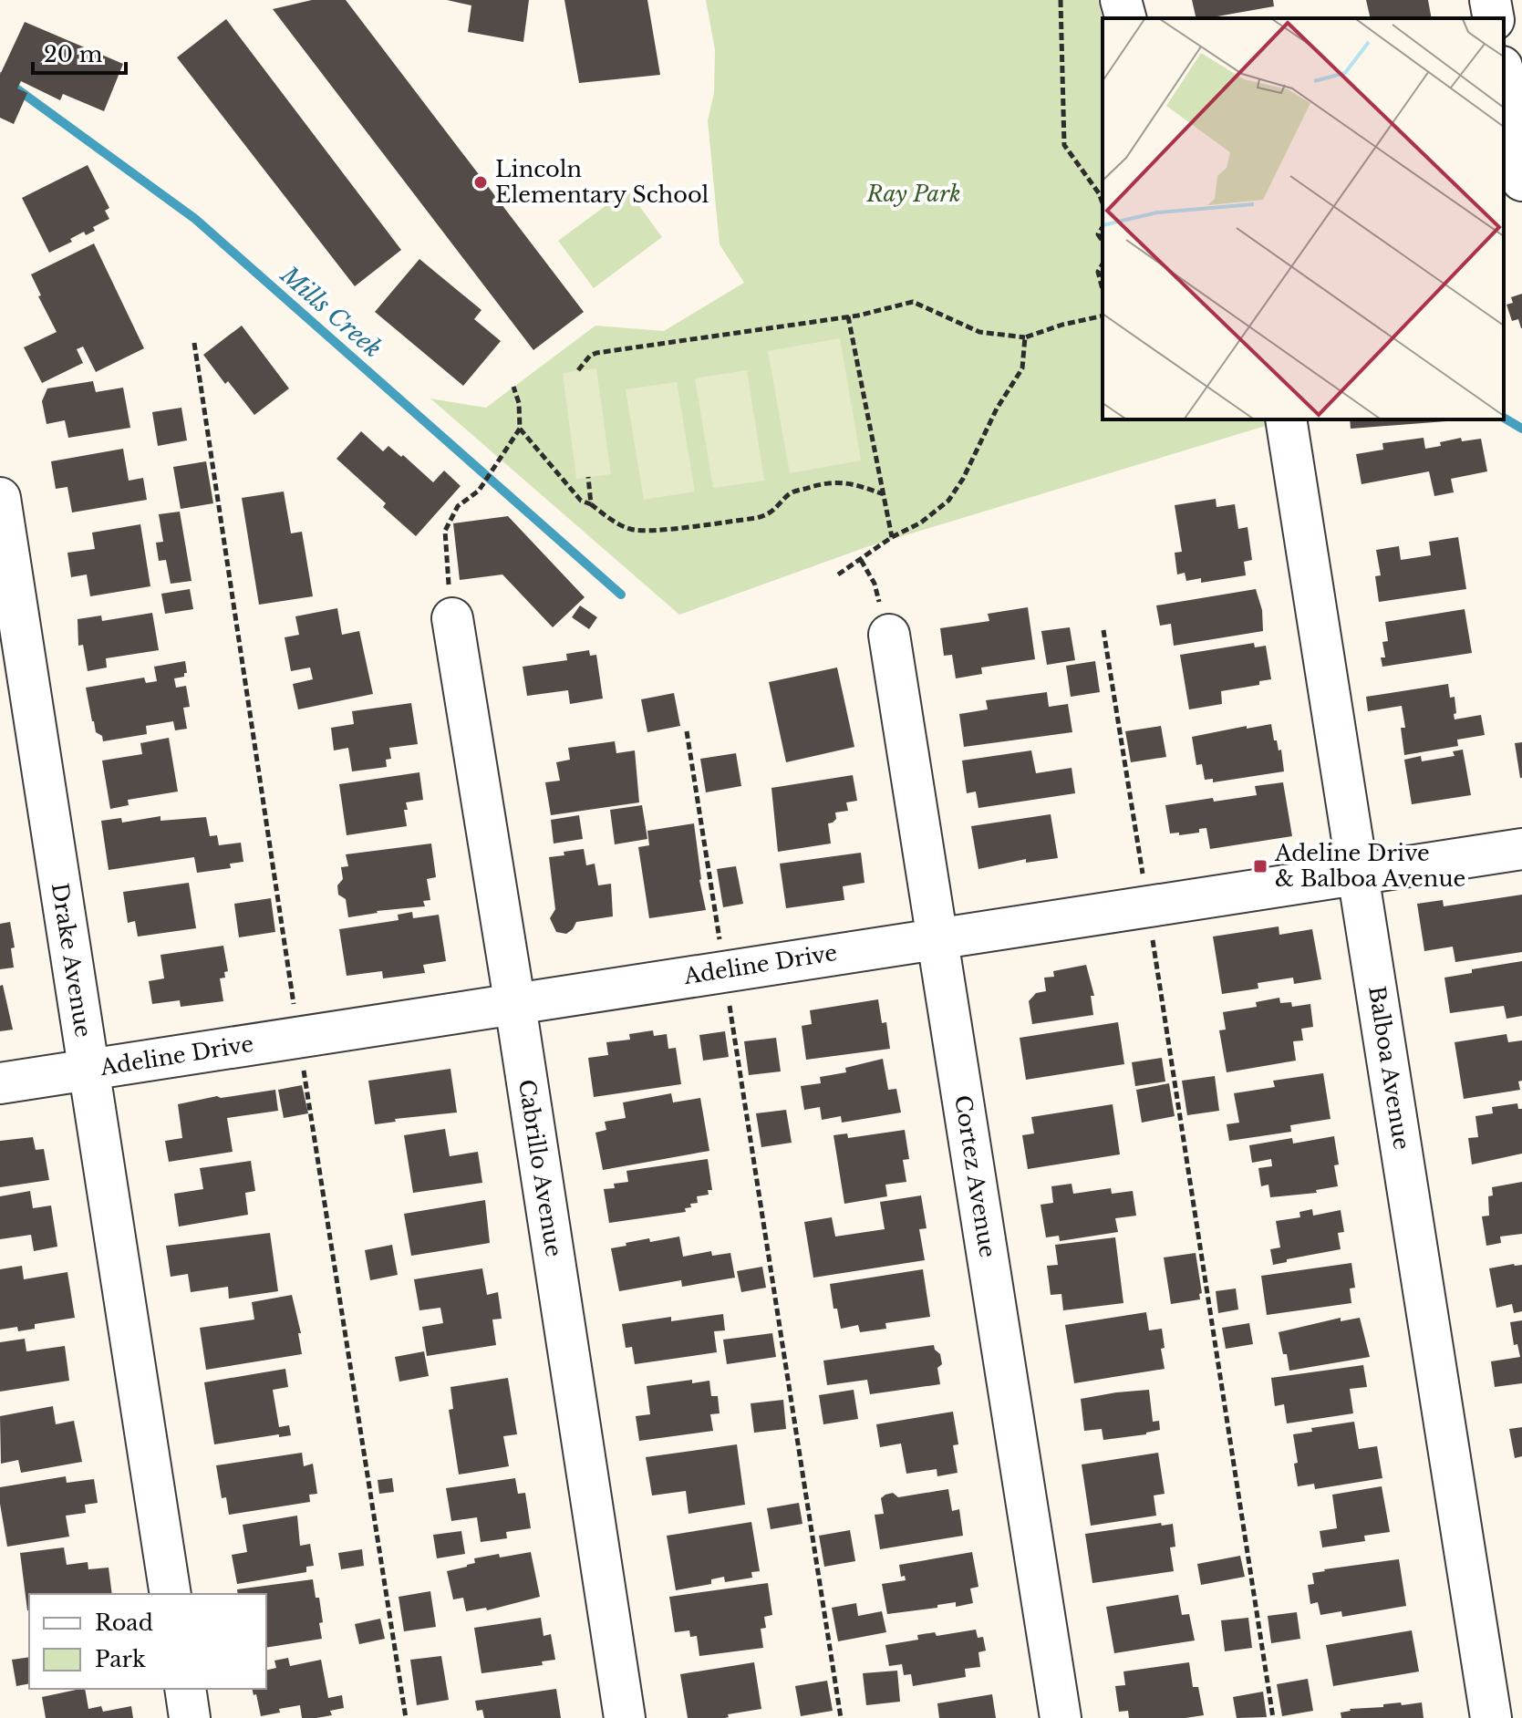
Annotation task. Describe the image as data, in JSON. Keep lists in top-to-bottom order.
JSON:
{
  "streets": {
    "street": [
      "Drake Avenue",
      "Adeline Drive",
      "Balboa Avenue",
      "Cabrillo Avenue",
      "Cortez Avenue"
    ]
  },
  "crossings": [
    ["Drake Avenue", "Adeline Drive"],
    ["Adeline Drive", "Balboa Avenue"],
    ["Adeline Drive", "Cabrillo Avenue"],
    ["Adeline Drive", "Cortez Avenue"]
  ],
  "water": ["Mills Creek"],
  "parks": ["Ray Park"],
  "places": {
    "other": ["Lincoln Elementary School"],
    "transit": ["Adeline Drive & Balboa Avenue"]
  },
  "legend": ["Road", "Park"],
  "scale_bar": "20 m"
}
